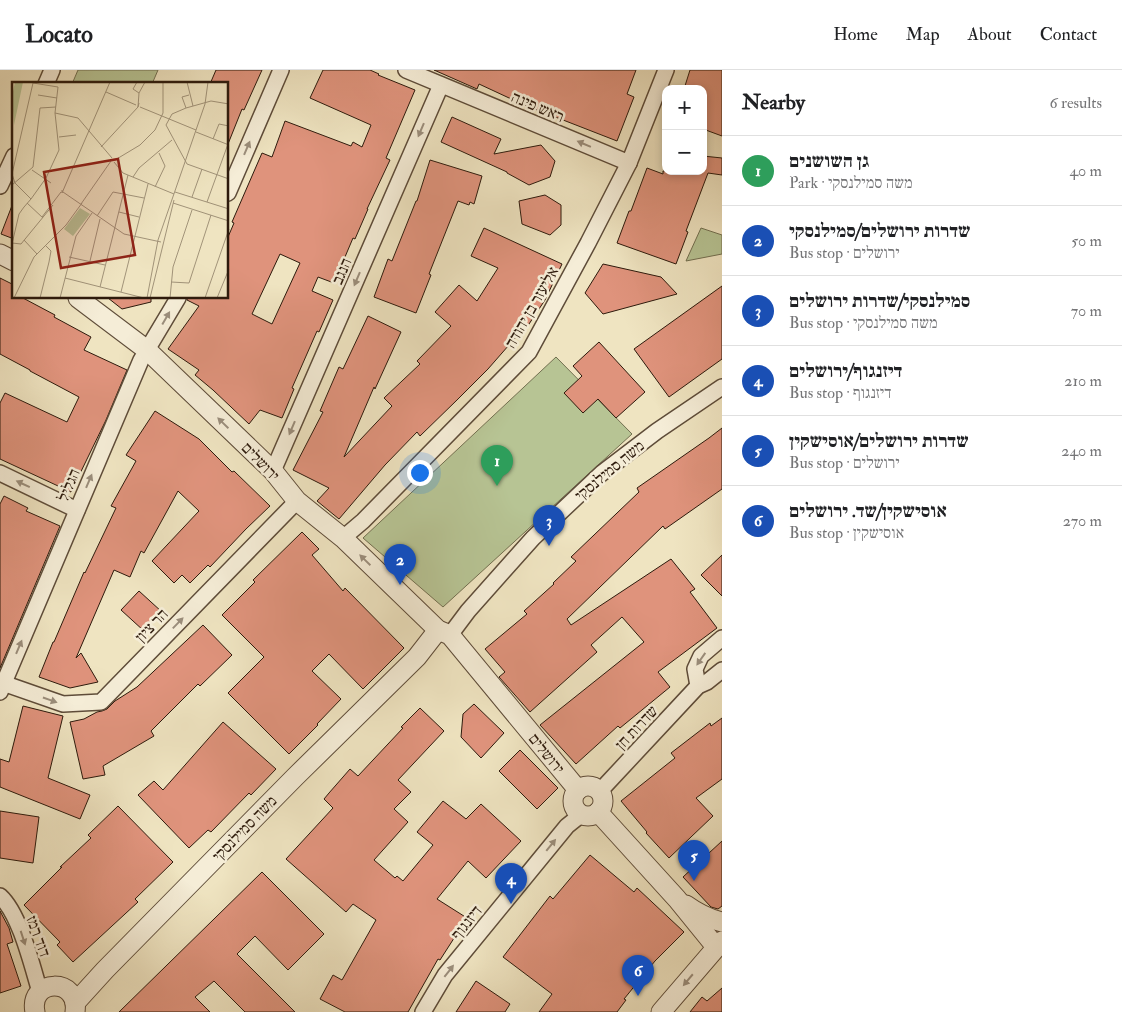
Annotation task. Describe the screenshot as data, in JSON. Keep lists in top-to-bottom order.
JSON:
{
  "streets": {
    "street": [
      "ראש פינה",
      "הנגב",
      "אליעזר בן יהודה",
      "ירושלים",
      "משה סמילנסקי",
      "הגליל",
      "הר ציון",
      "שדרות חן",
      "דיזנגוף",
      "דוד רמז"
    ]
  },
  "crossings": [
    ["ראש פינה", "הנגב"],
    ["ראש פינה", "אליעזר בן יהודה"],
    ["הנגב", "ירושלים"],
    ["אליעזר בן יהודה", "ירושלים"],
    ["ירושלים", "משה סמילנסקי"],
    ["ירושלים", "הגליל"],
    ["ירושלים", "הר ציון"],
    ["ירושלים", "שדרות חן"],
    ["ירושלים", "דיזנגוף"],
    ["הגליל", "הר ציון"],
    ["שדרות חן", "דיזנגוף"]
  ],
  "one_way": [
    "ראש פינה",
    "הנגב",
    "ירושלים",
    "הגליל",
    "הר ציון",
    "דיזנגוף",
    "דוד רמז"
  ],
  "page": {
    "header": "Locato",
    "nav": [
      "Home",
      "Map",
      "About",
      "Contact"
    ],
    "heading": ["Nearby", "6 results"],
    "map_buttons": ["+", "−"],
    "list": [
      {
        "mark": "1",
        "name": "גן השושנים",
        "note": "Park · משה סמילנסקי",
        "value": "40 m"
      },
      {
        "mark": "2",
        "name": "שדרות ירושלים/סמילנסקי",
        "note": "Bus stop · ירושלים",
        "value": "50 m"
      },
      {
        "mark": "3",
        "name": "סמילנסקי/שדרות ירושלים",
        "note": "Bus stop · משה סמילנסקי",
        "value": "70 m"
      },
      {
        "mark": "4",
        "name": "דיזנגוף/ירושלים",
        "note": "Bus stop · דיזנגוף",
        "value": "210 m"
      },
      {
        "mark": "5",
        "name": "שדרות ירושלים/אוסישקין",
        "note": "Bus stop · ירושלים",
        "value": "240 m"
      },
      {
        "mark": "6",
        "name": "אוסישקין/שד. ירושלים",
        "note": "Bus stop · אוסישקין",
        "value": "270 m"
      }
    ],
    "pins": [
      "1",
      "3",
      "2",
      "5",
      "4",
      "6"
    ]
  }
}
